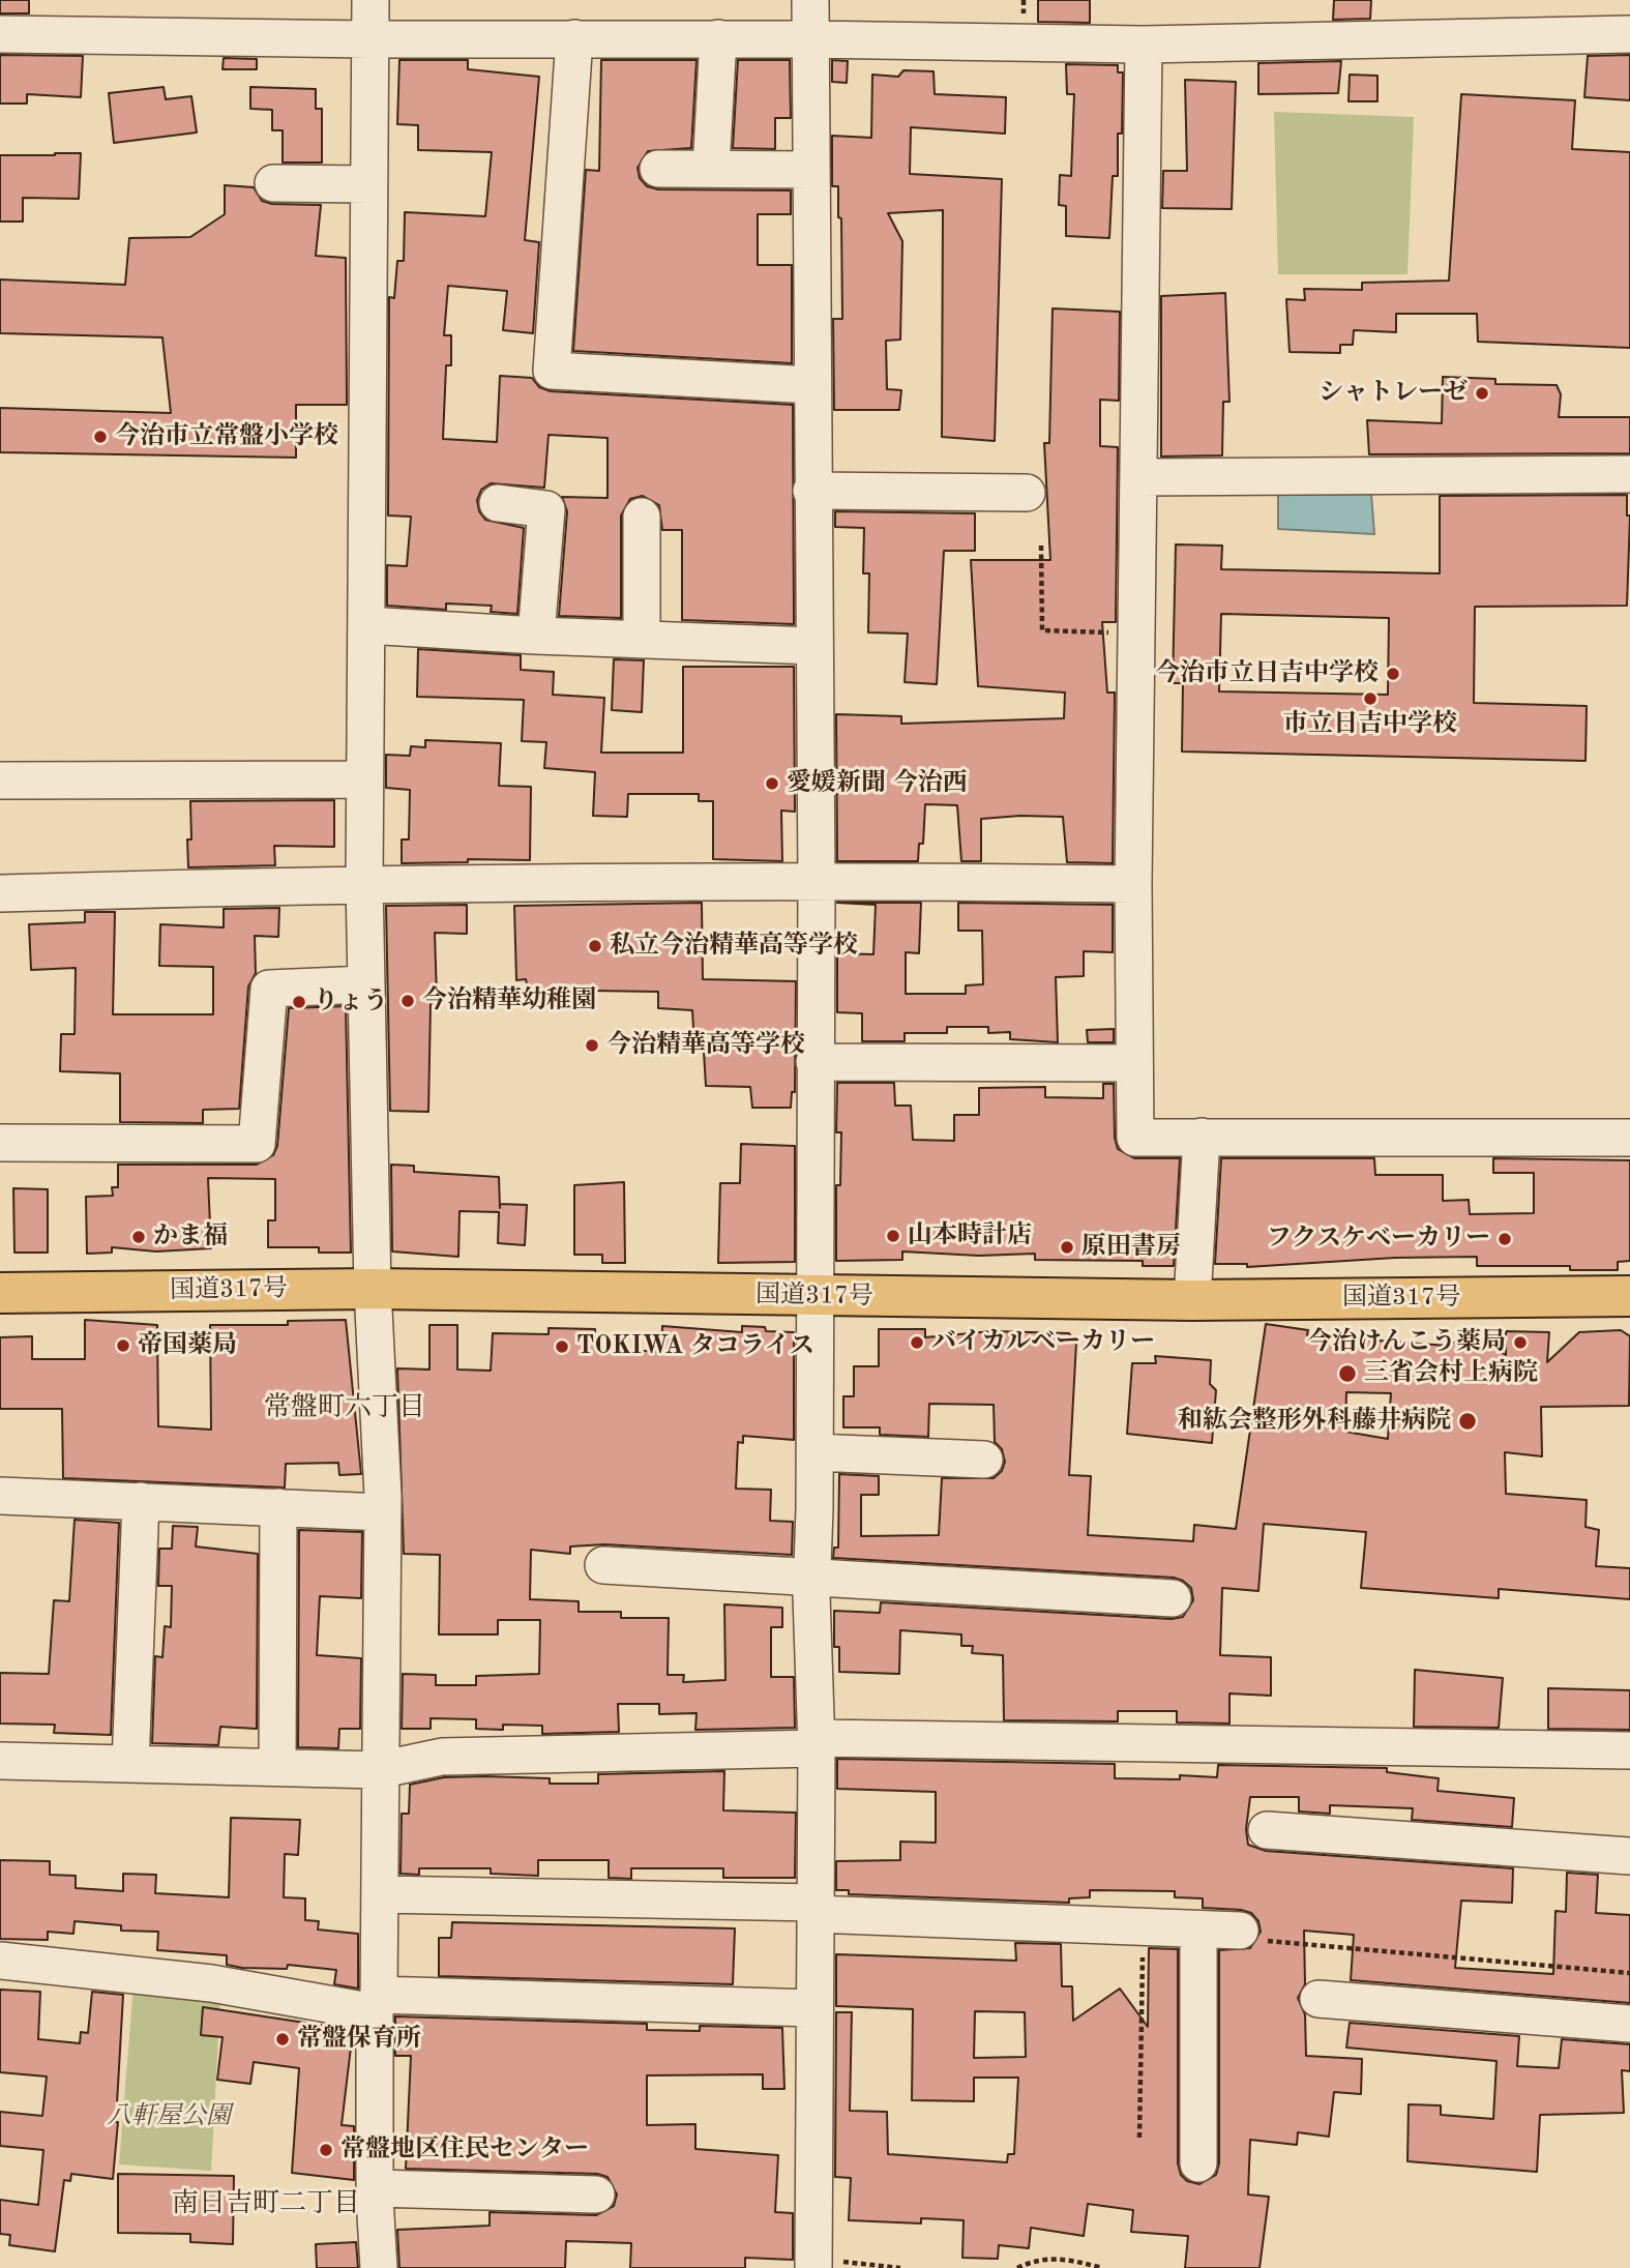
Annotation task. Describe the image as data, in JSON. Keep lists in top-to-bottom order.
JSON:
{
  "streets": {
    "highway": ["国道317号"]
  },
  "districts": ["常盤町六丁目", "南日吉町二丁目"],
  "parks": ["八軒屋公園"],
  "places": [
    "シャトレーゼ",
    "今治市立常盤小学校",
    "今治市立日吉中学校",
    "市立日吉中学校",
    "愛媛新聞 今治西",
    "私立今治精華高等学校",
    "今治精華幼稚園",
    "りょう",
    "今治精華高等学校",
    "山本時計店",
    "かま福",
    "フクスケベーカリー",
    "原田書房",
    "バイカルベーカリー",
    "今治けんこう薬局",
    "帝国薬局",
    "TOKIWA タコライス",
    "三省会村上病院",
    "和紘会整形外科藤井病院",
    "常盤保育所",
    "常盤地区住民センター"
  ]
}
